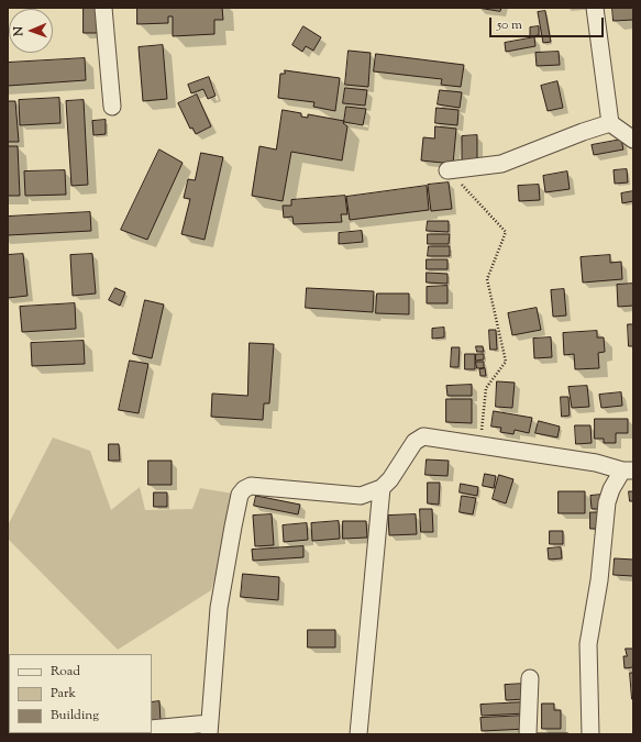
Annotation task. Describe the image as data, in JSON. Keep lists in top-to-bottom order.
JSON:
{
  "legend": ["Road", "Park", "Building"],
  "scale_bar": "50 m",
  "north": "left"
}
